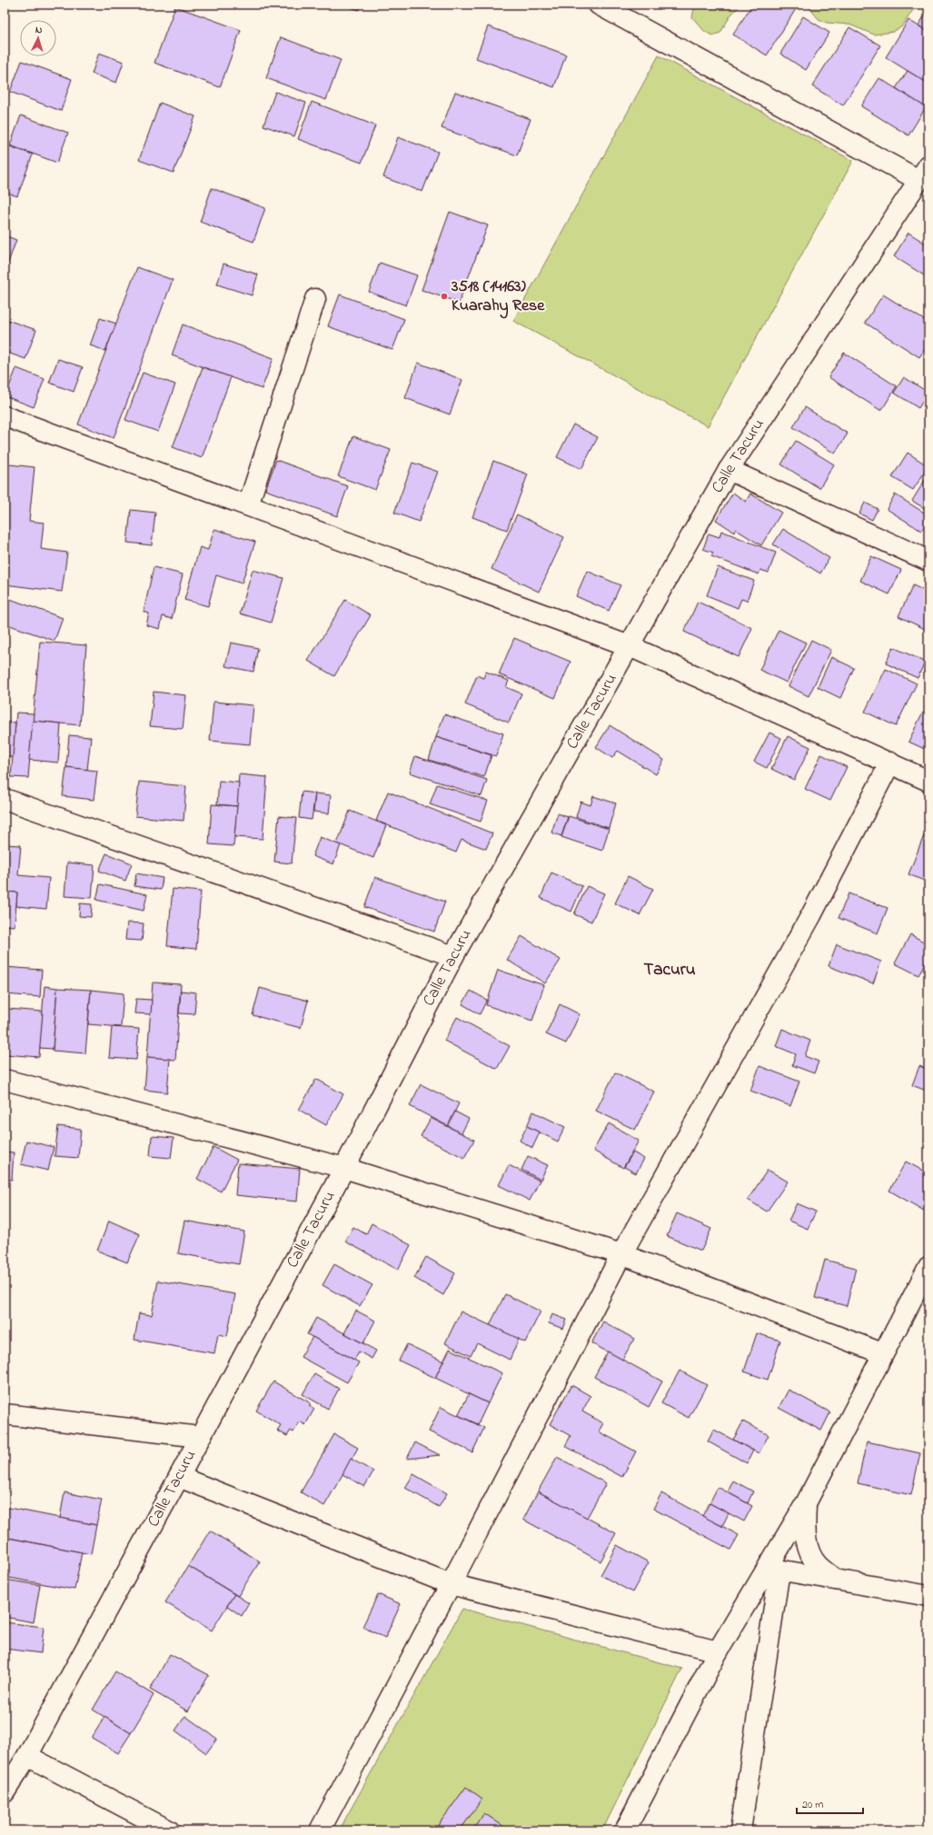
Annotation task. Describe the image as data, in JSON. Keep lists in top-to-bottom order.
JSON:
{
  "streets": {
    "street": ["Calle Tacuru"]
  },
  "districts": ["Tacuru"],
  "places": ["3518 (14163) Kuarahy Rese"],
  "scale_bar": "20 m",
  "north": "top"
}
